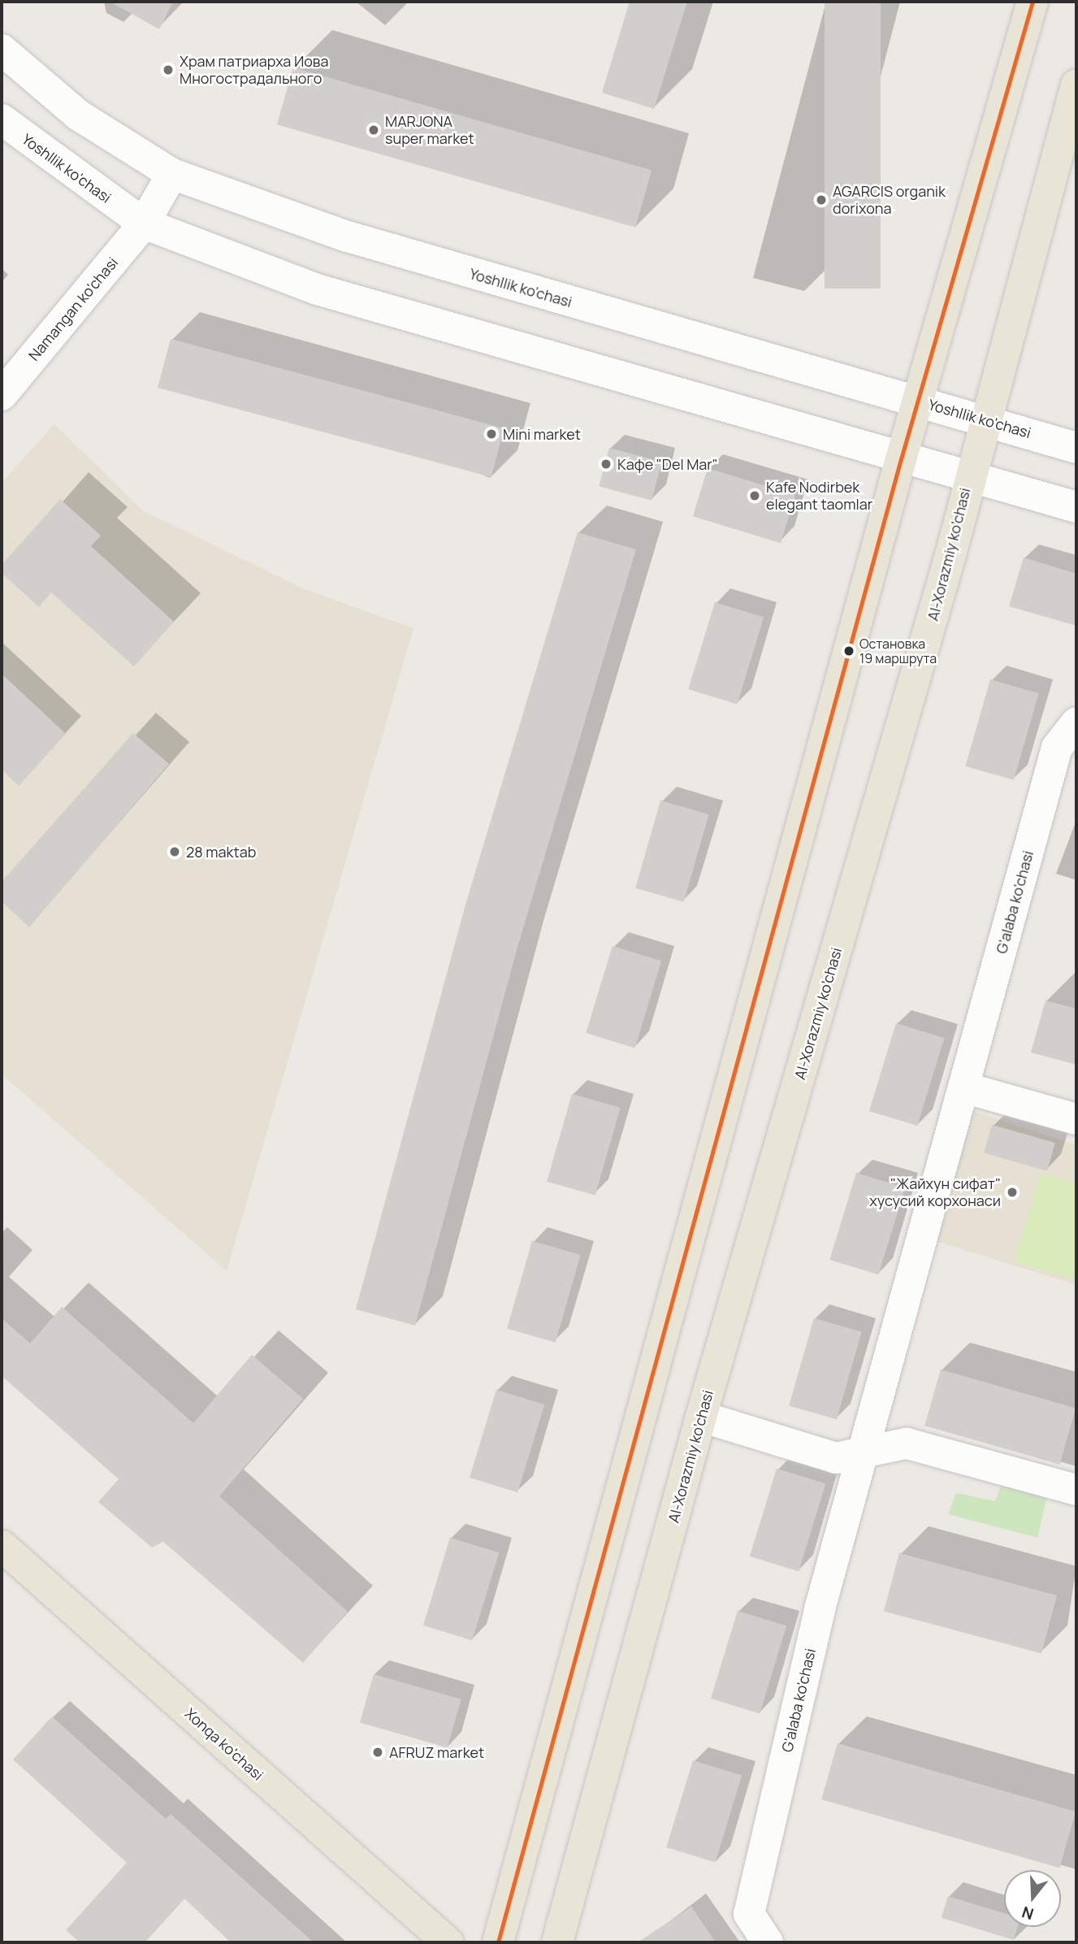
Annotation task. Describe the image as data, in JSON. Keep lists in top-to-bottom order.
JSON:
{
  "streets": {
    "main road": [
      "Yoshllik ko'chasi",
      "Namangan ko'chasi",
      "Al-Xorazmiy ko’chasi",
      "G'alaba ko'chasi",
      "Xonqa ko'chasi"
    ]
  },
  "crossings": [
    ["Yoshllik ko'chasi", "Namangan ko'chasi"],
    ["Yoshllik ko'chasi", "Al-Xorazmiy ko’chasi"]
  ],
  "places": [
    "Храм патриарха Иова Многострадального",
    "MARJONA super market",
    "AGARCIS organik dorixona",
    "Mini market",
    "Кафе \"Del Mar\"",
    "Kafe Nodirbek elegant taomlar",
    "Остановка 19 маршрута",
    "28 maktab",
    "\"Жайхун сифат\" хусусий корхонаси",
    "AFRUZ market"
  ],
  "north": "bottom"
}
